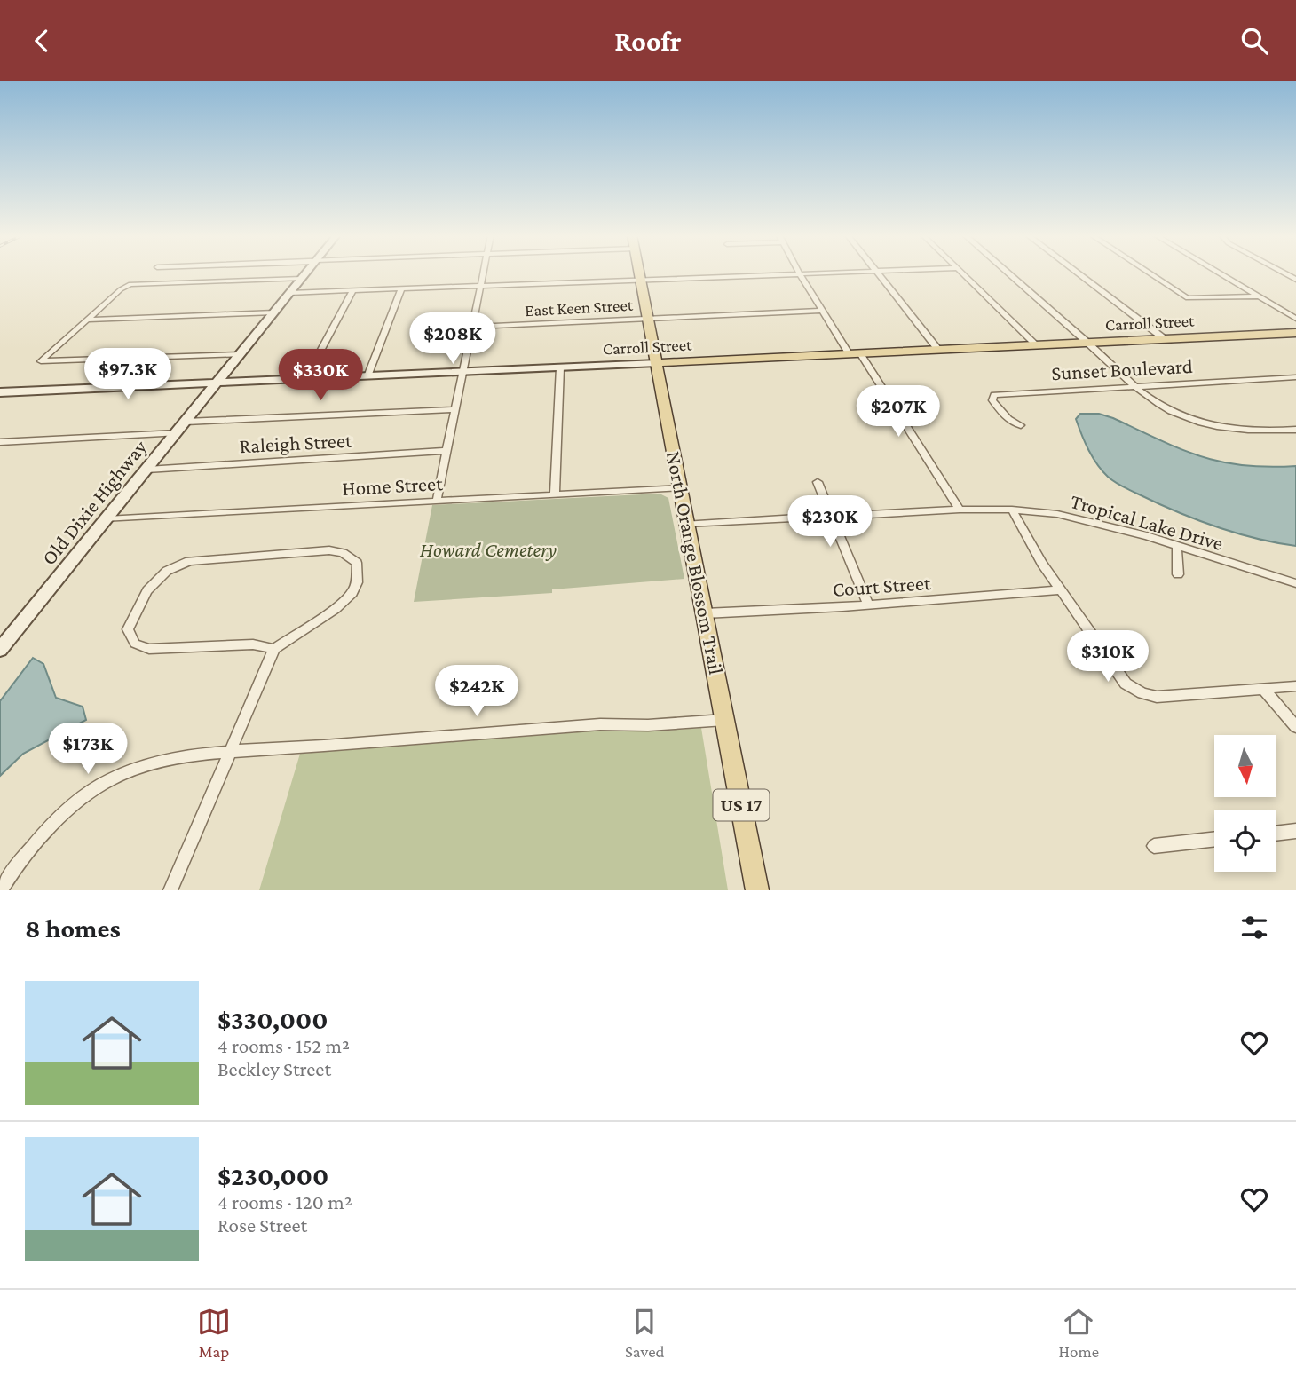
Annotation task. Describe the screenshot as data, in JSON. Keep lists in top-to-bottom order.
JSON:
{
  "streets": {
    "main road": ["Carroll Street", "North Orange Blossom Trail", "US 17"],
    "street": [
      "East Keen Street",
      "Sunset Boulevard",
      "Raleigh Street",
      "Home Street",
      "Old Dixie Highway",
      "Tropical Lake Drive",
      "Court Street"
    ]
  },
  "crossings": [
    ["East Keen Street", "North Orange Blossom Trail"],
    ["Carroll Street", "Old Dixie Highway"],
    ["Carroll Street", "North Orange Blossom Trail"],
    ["Raleigh Street", "Old Dixie Highway"],
    ["Home Street", "Old Dixie Highway"],
    ["Home Street", "North Orange Blossom Trail"],
    ["Tropical Lake Drive", "North Orange Blossom Trail"],
    ["North Orange Blossom Trail", "Court Street"]
  ],
  "parks": ["Howard Cemetery"],
  "north": "bottom",
  "page": {
    "header": "Roofr",
    "price": [
      "$208K",
      "$97.3K",
      "$330K",
      "$207K",
      "$230K",
      "$310K",
      "$242K",
      "$173K"
    ],
    "heading": "8 homes",
    "list": [
      {
        "name": "$330,000",
        "note": "4 rooms · 152 m² · Beckley Street"
      },
      {
        "name": "$230,000",
        "note": "4 rooms · 120 m² · Rose Street"
      }
    ],
    "tabs": ["Map", "Saved", "Home"]
  }
}
